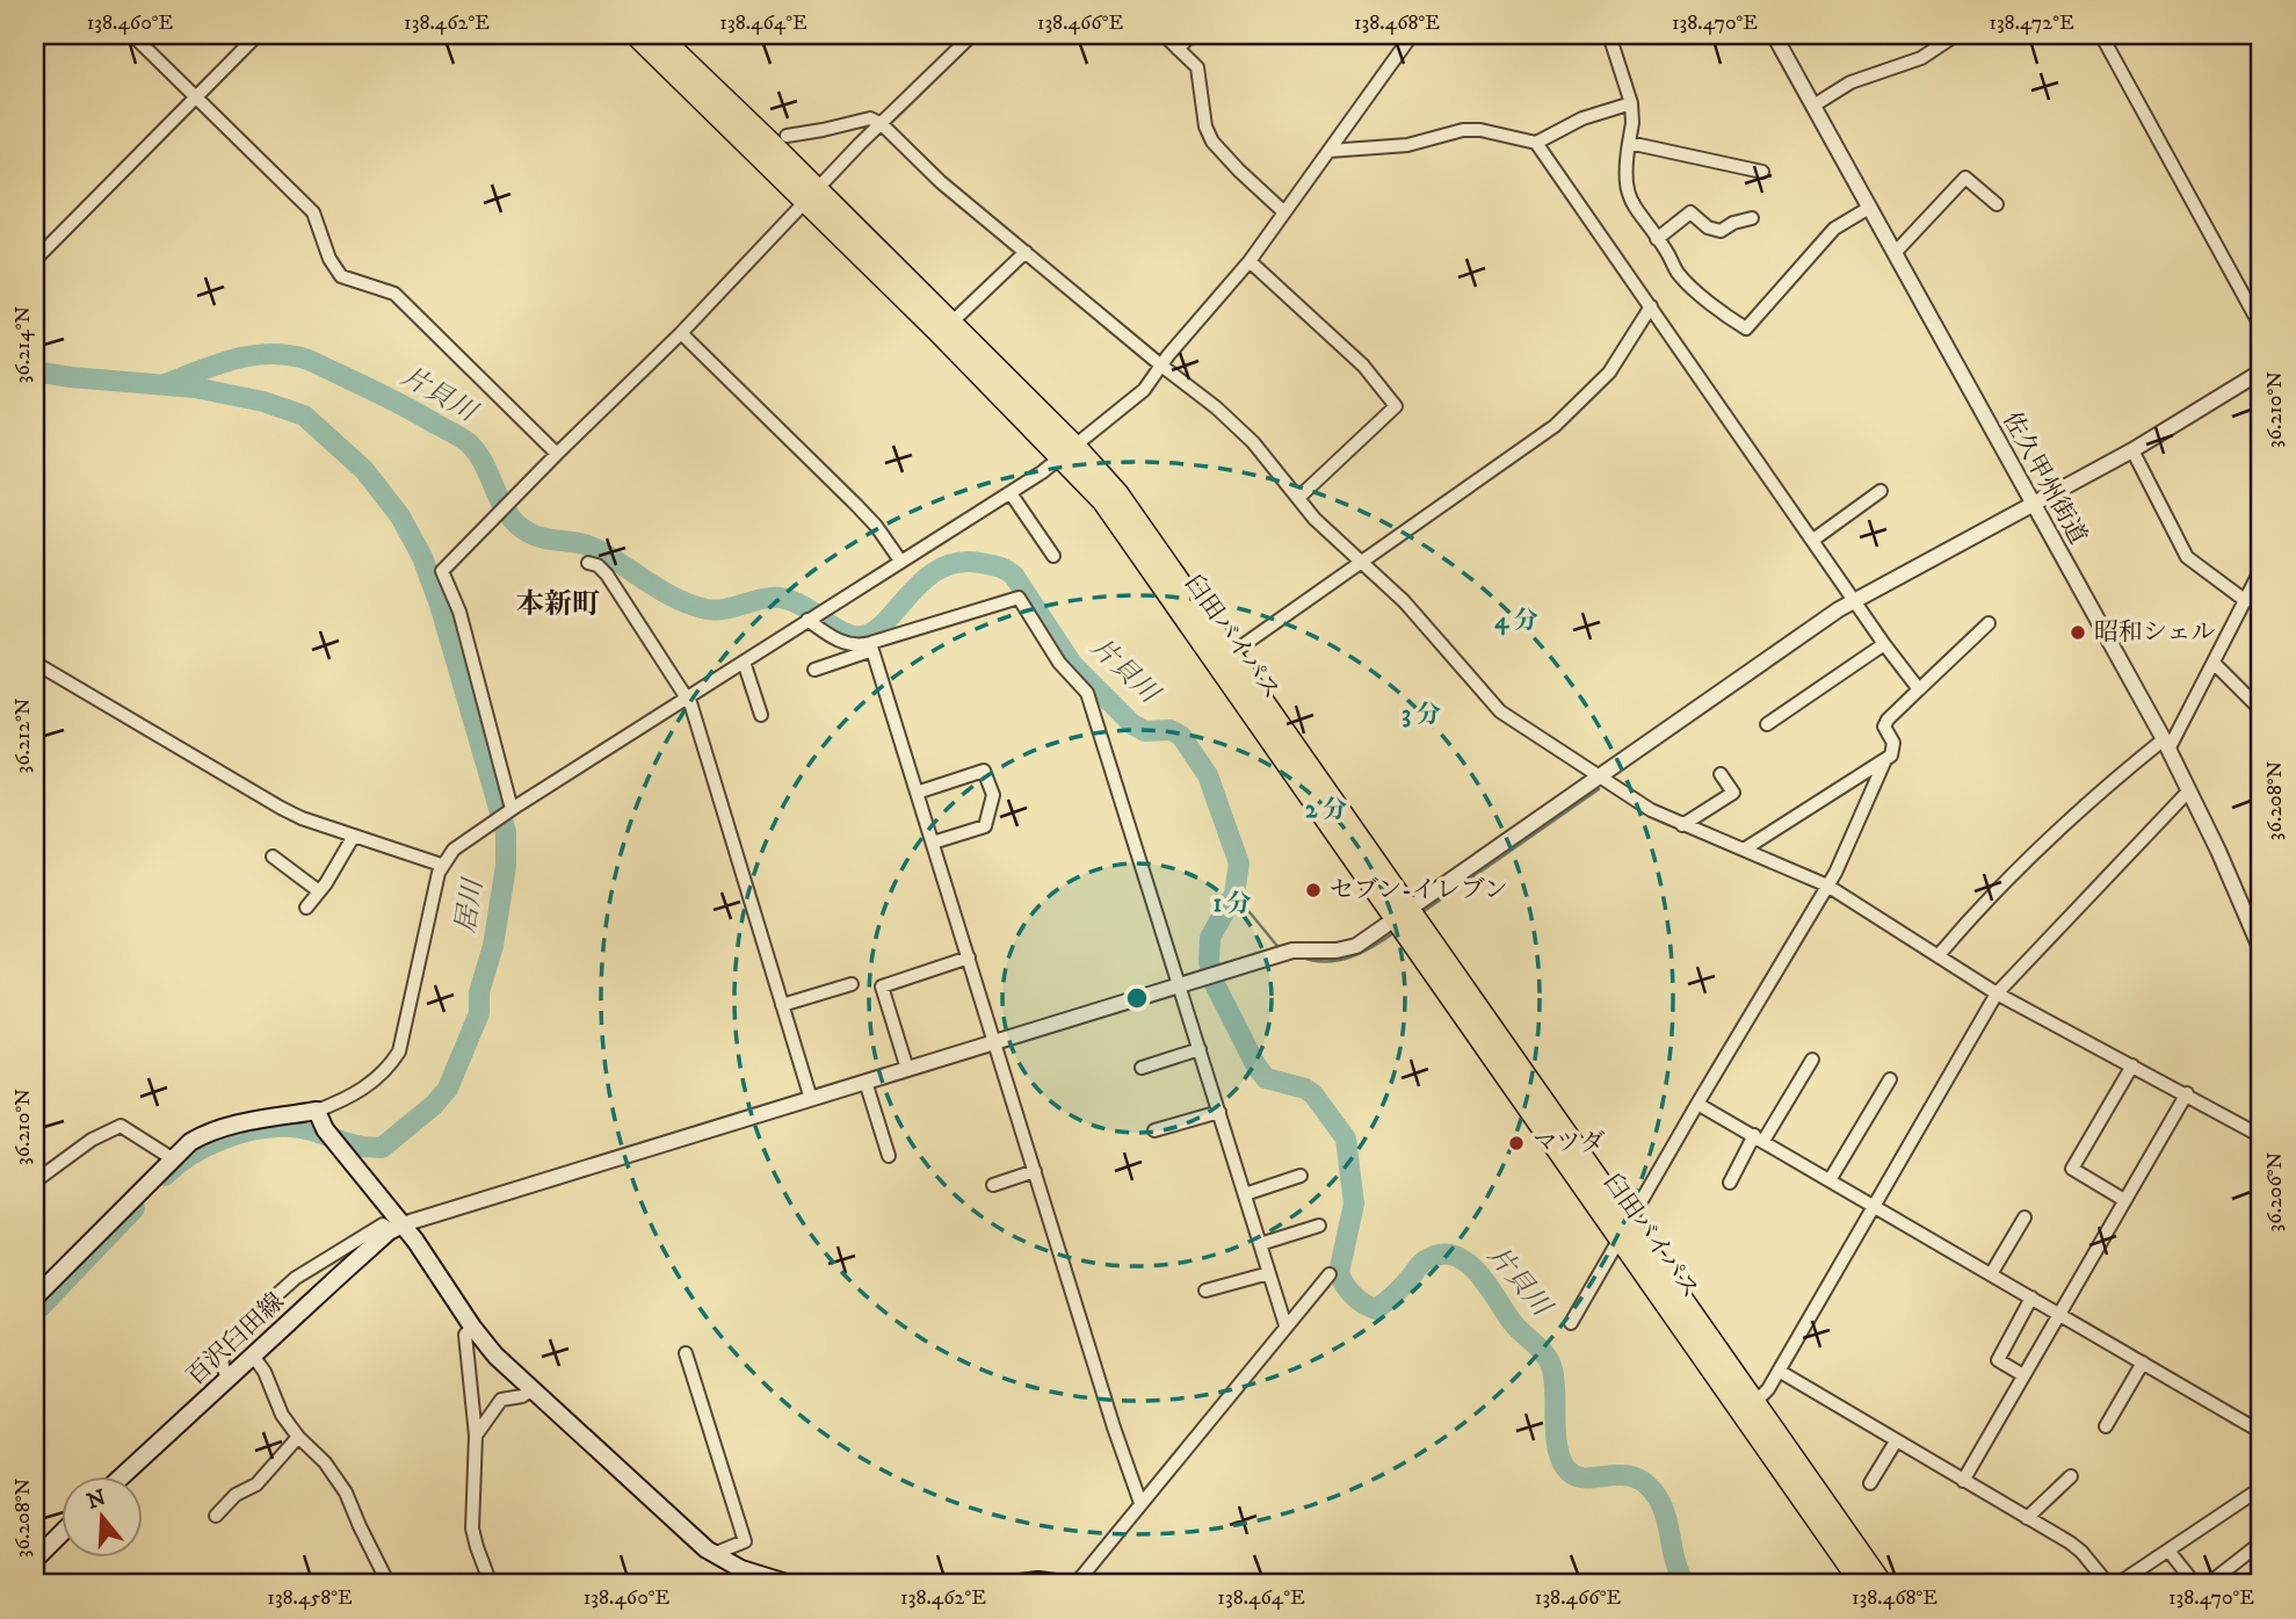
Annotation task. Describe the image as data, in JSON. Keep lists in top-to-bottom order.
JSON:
{
  "streets": {
    "highway": ["臼田バイパス"],
    "main road": ["百沢臼田線"],
    "street": ["佐久甲州街道"]
  },
  "districts": ["本新町"],
  "water": ["片貝川", "居川"],
  "places": ["昭和シェル", "セブン-イレブン", "マツダ"],
  "north": "top",
  "coordinates": [
    "138.460°E",
    "138.462°E",
    "138.464°E",
    "138.466°E",
    "138.468°E",
    "138.470°E",
    "138.472°E",
    "36.214°N",
    "36.210°N",
    "36.212°N",
    "36.208°N",
    "36.206°N",
    "138.458°E"
  ],
  "rings": [
    "4 分",
    "3 分",
    "2 分",
    "1 分"
  ]
}
